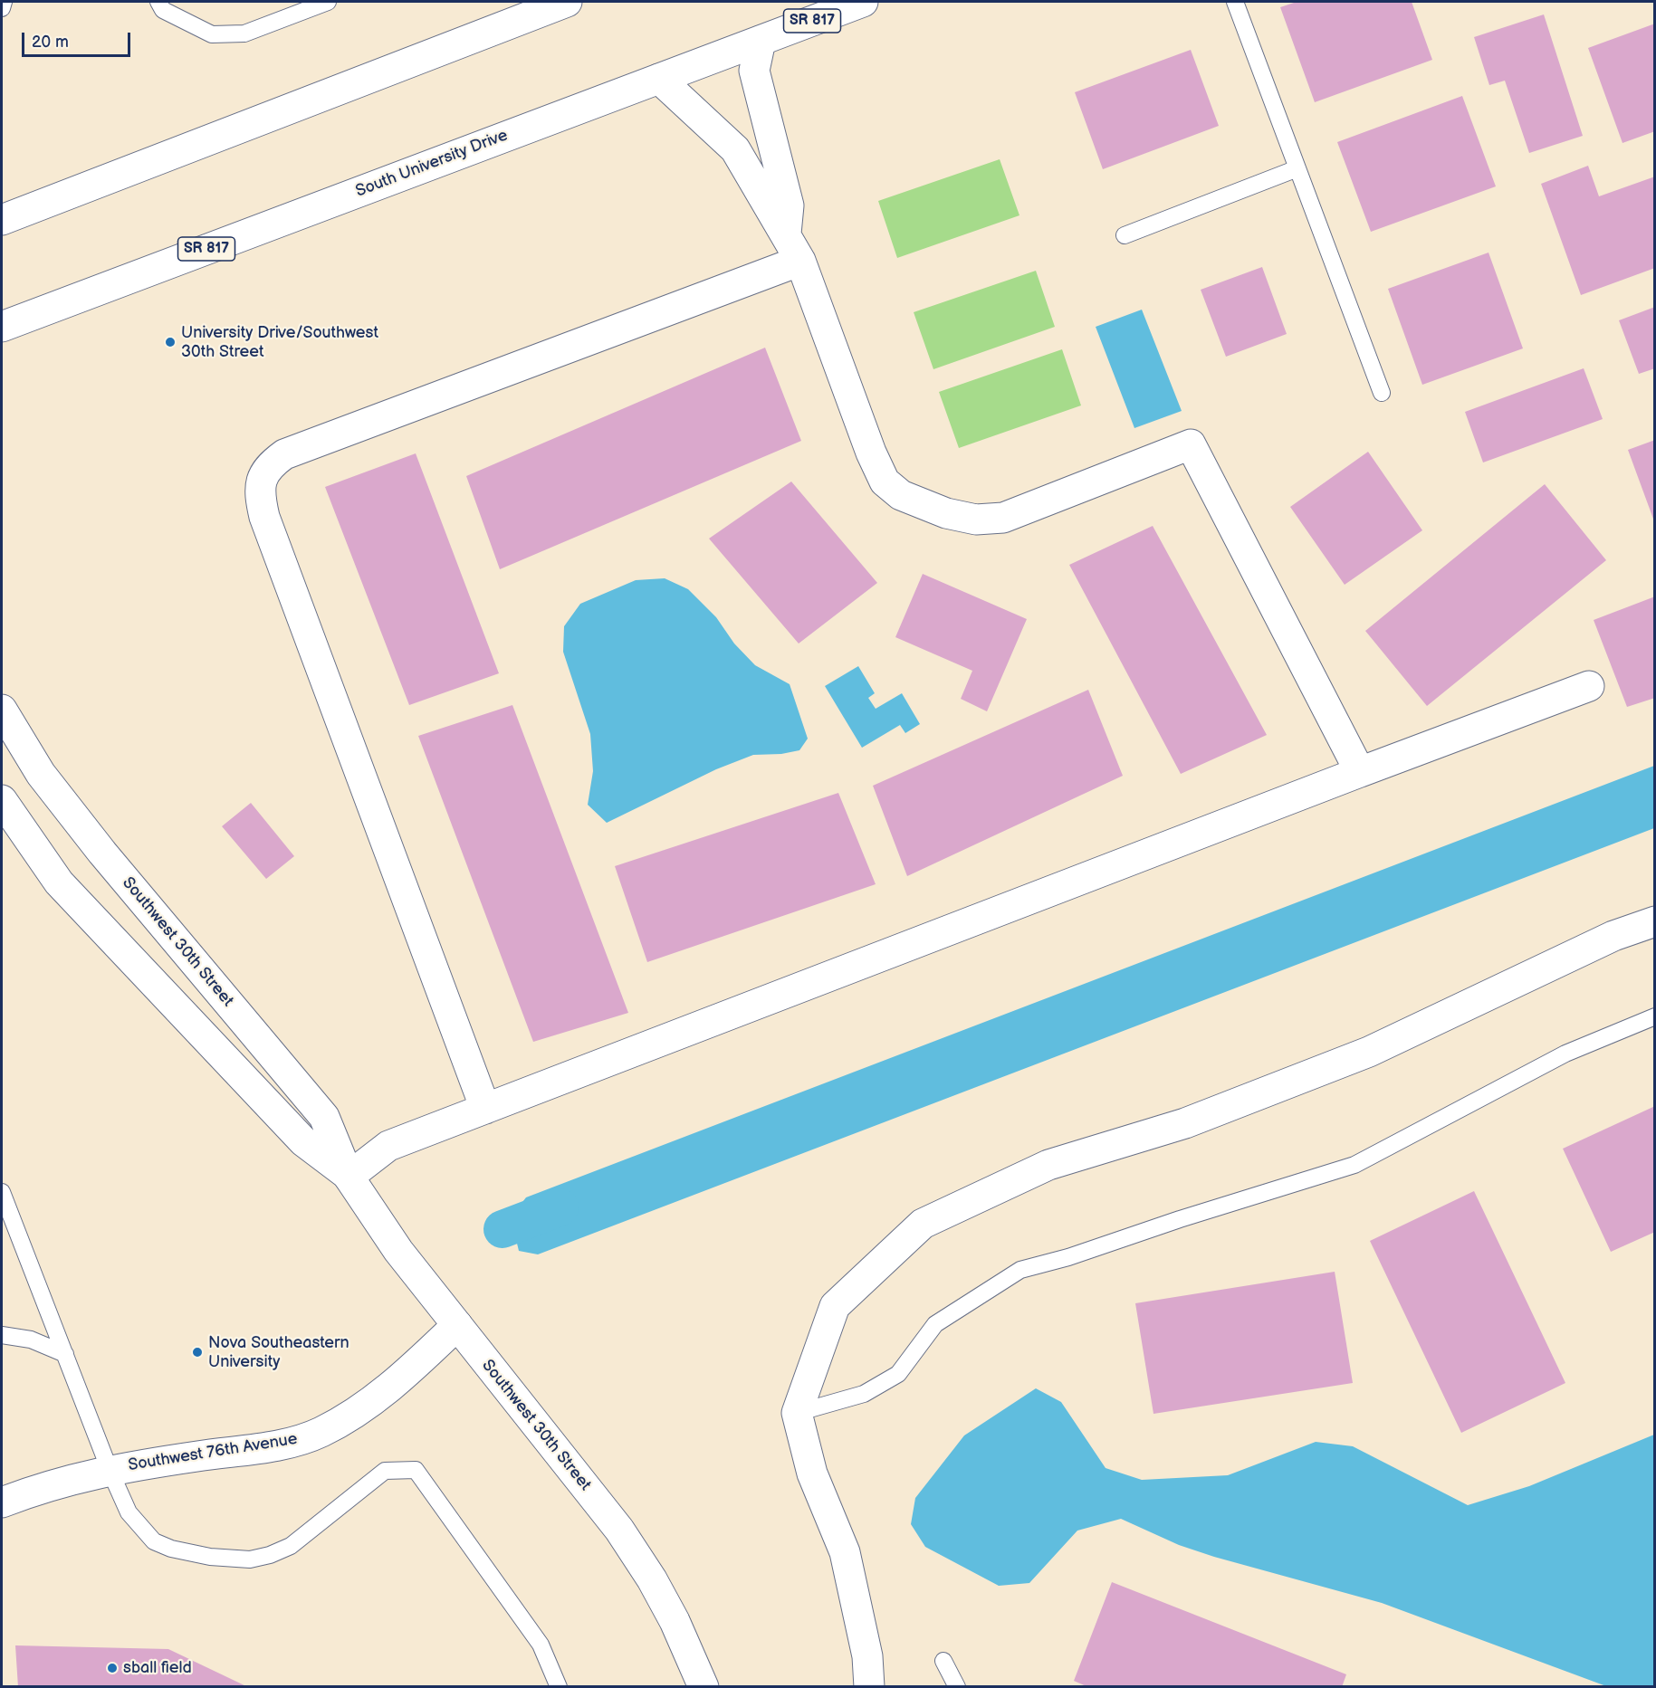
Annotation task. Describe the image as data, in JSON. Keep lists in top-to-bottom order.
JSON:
{
  "streets": {
    "street": [
      "SR 817",
      "South University Drive",
      "Southwest 30th Street",
      "Southwest 76th Avenue"
    ]
  },
  "crossings": [
    ["Southwest 30th Street", "Southwest 76th Avenue"]
  ],
  "places": ["University Drive/Southwest 30th Street", "Nova Southeastern University", "sball field"],
  "scale_bar": "20 m"
}
